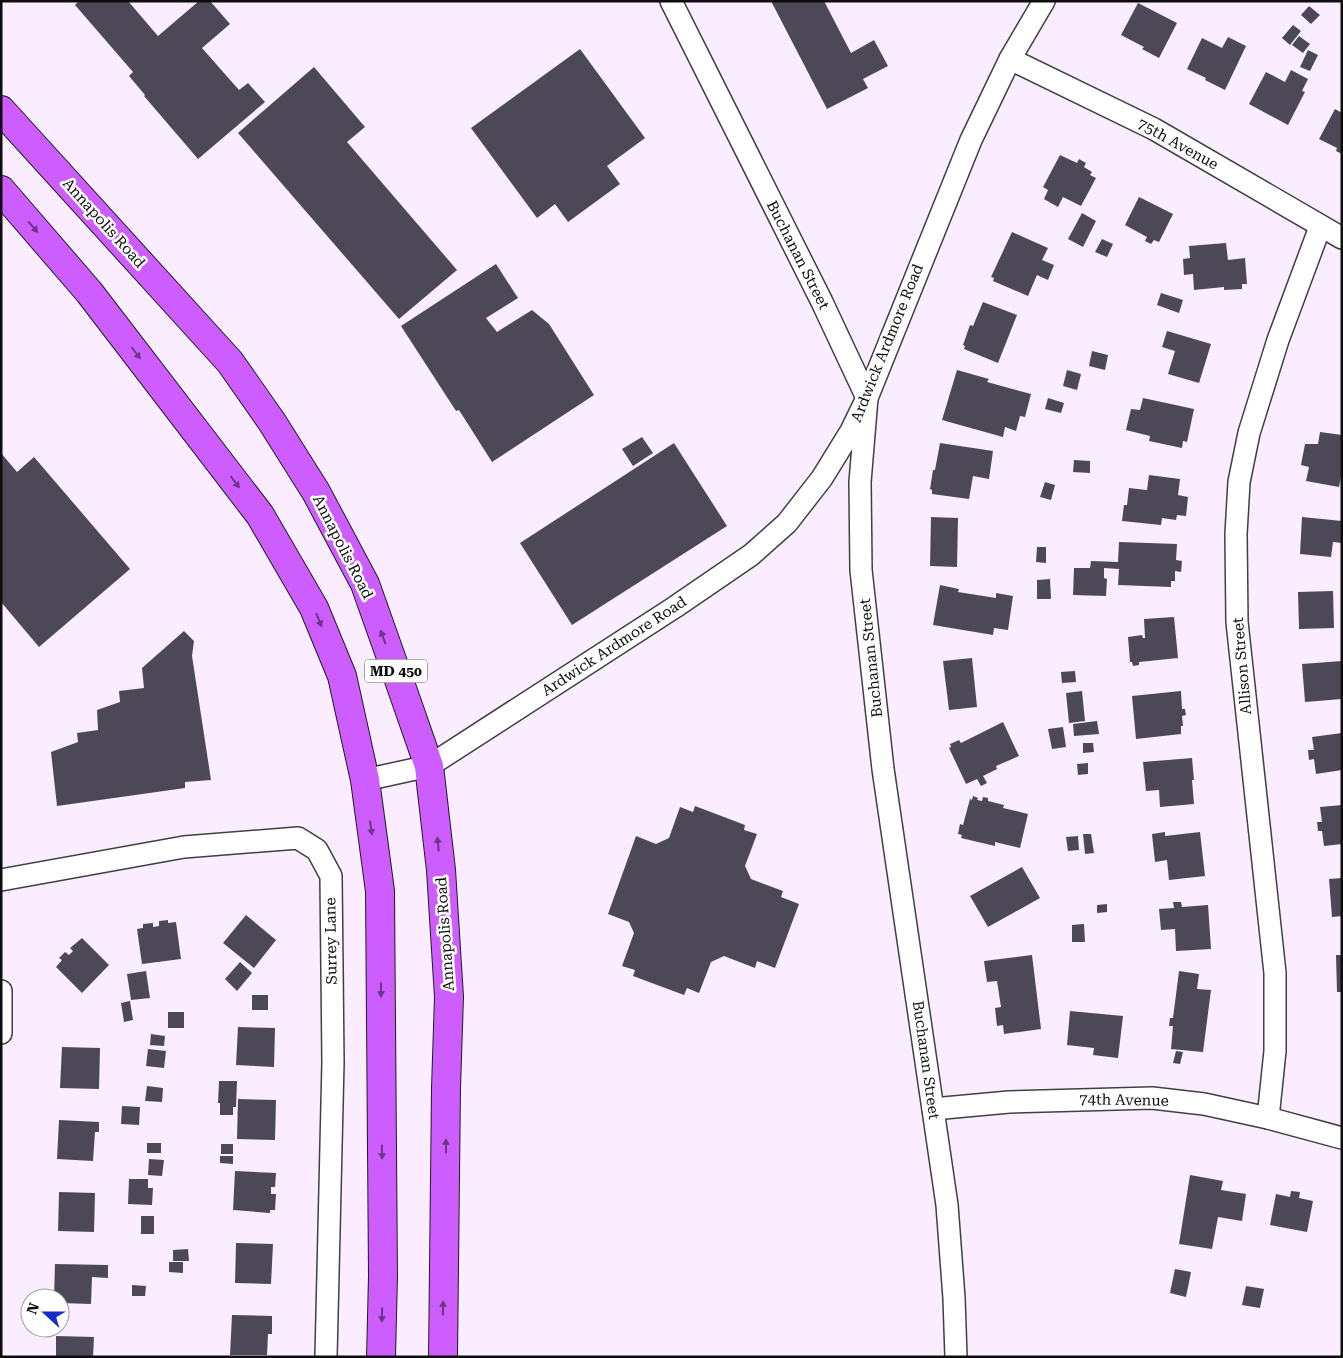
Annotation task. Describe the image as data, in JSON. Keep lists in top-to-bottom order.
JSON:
{
  "streets": {
    "main road": ["Annapolis Road", "MD 450"],
    "street": [
      "75th Avenue",
      "Buchanan Street",
      "Ardwick Ardmore Road",
      "Allison Street",
      "Surrey Lane",
      "74th Avenue"
    ]
  },
  "crossings": [
    ["75th Avenue", "Ardwick Ardmore Road"],
    ["75th Avenue", "Allison Street"],
    ["Annapolis Road", "Ardwick Ardmore Road"],
    ["Buchanan Street", "Ardwick Ardmore Road"],
    ["Buchanan Street", "74th Avenue"],
    ["Ardwick Ardmore Road", "MD 450"],
    ["Allison Street", "74th Avenue"]
  ],
  "north": "left"
}
